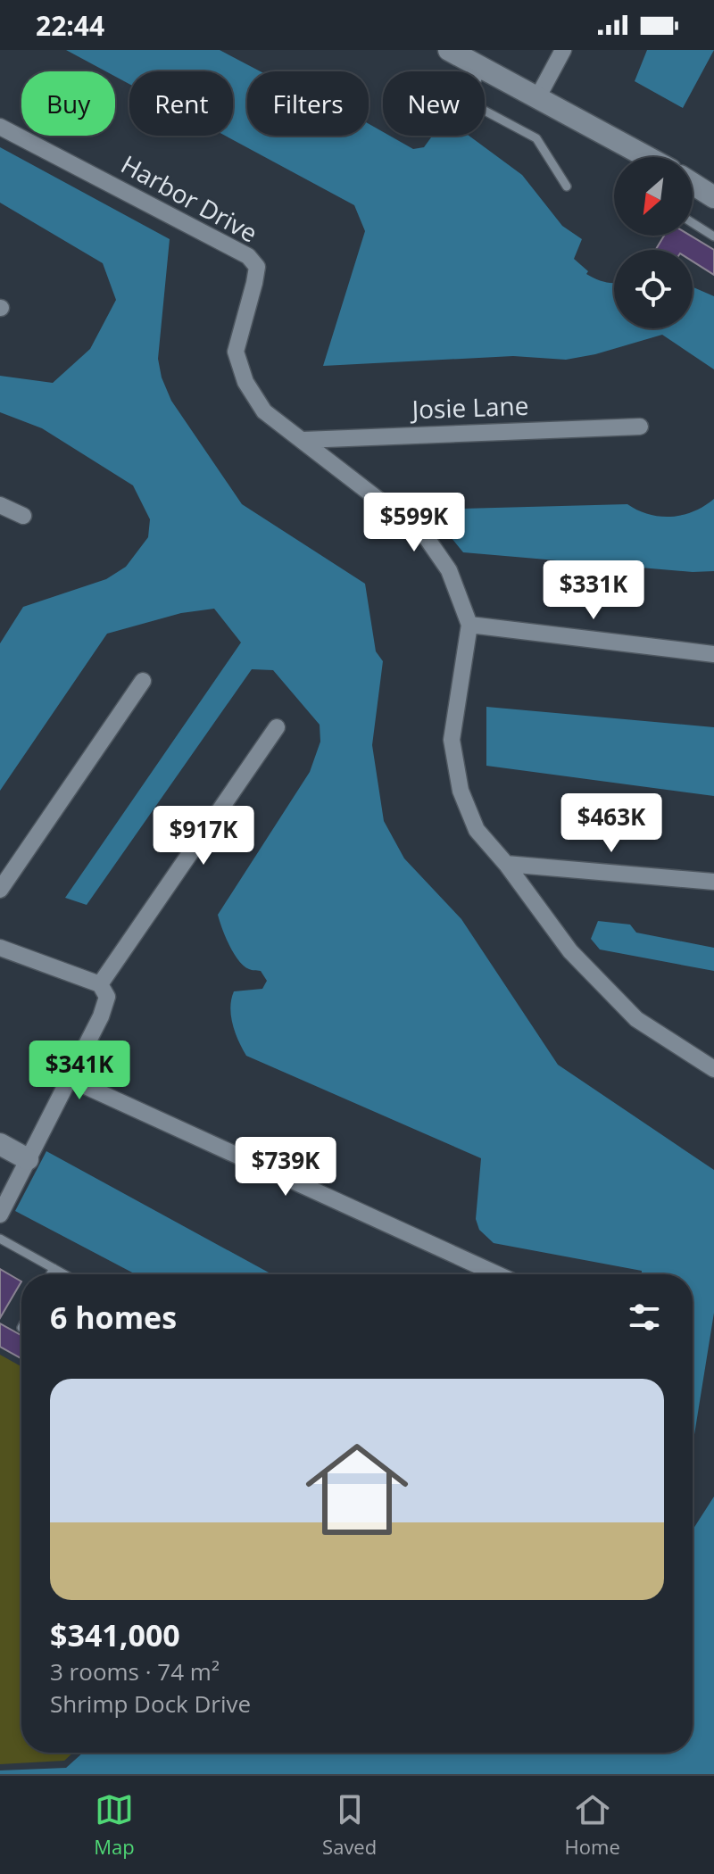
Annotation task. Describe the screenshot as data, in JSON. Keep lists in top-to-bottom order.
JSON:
{
  "streets": {
    "street": ["Harbor Drive", "Josie Lane"]
  },
  "crossings": [
    ["Harbor Drive", "Josie Lane"]
  ],
  "north": "bottom left",
  "page": {
    "status": "22:44",
    "chip": [
      "Buy",
      "Rent",
      "Filters",
      "New"
    ],
    "price": [
      "$599K",
      "$331K",
      "$463K",
      "$917K",
      "$341K",
      "$739K"
    ],
    "heading": "6 homes",
    "list": [
      {
        "name": "$341,000",
        "note": "3 rooms · 74 m² · Shrimp Dock Drive"
      }
    ],
    "tabs": ["Map", "Saved", "Home"]
  }
}
